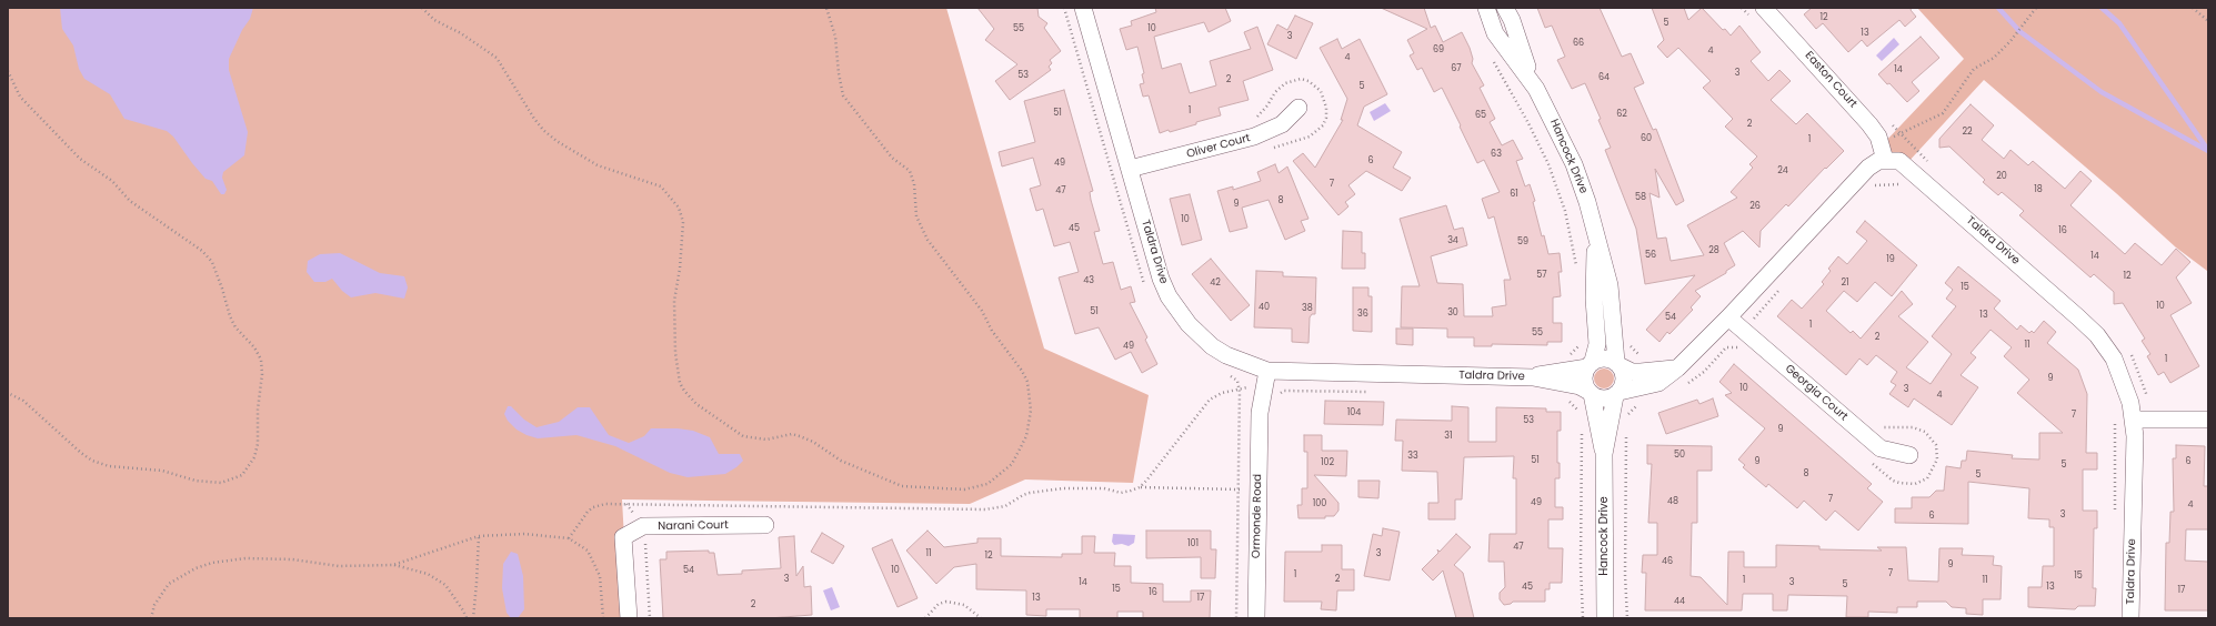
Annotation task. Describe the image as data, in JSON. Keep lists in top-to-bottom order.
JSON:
{
  "streets": {
    "street": [
      "Easton Court",
      "Oliver Court",
      "Hancock Drive",
      "Taldra Drive",
      "Georgia Court",
      "Ormonde Road",
      "Narani Court"
    ]
  },
  "crossings": [
    ["Easton Court", "Taldra Drive"],
    ["Oliver Court", "Taldra Drive"],
    ["Hancock Drive", "Taldra Drive"],
    ["Taldra Drive", "Ormonde Road"]
  ],
  "house_numbers": [
    "12",
    "5",
    "55",
    "10",
    "13",
    "3",
    "66",
    "69",
    "4",
    "4",
    "67",
    "14",
    "3",
    "53",
    "64",
    "2",
    "5",
    "1",
    "51",
    "62",
    "65",
    "2",
    "22",
    "60",
    "1",
    "63",
    "6",
    "49",
    "24",
    "20",
    "7",
    "18",
    "47",
    "61",
    "58",
    "8",
    "9",
    "26",
    "10",
    "45",
    "16",
    "34",
    "59",
    "28",
    "56",
    "14",
    "19",
    "57",
    "12",
    "43",
    "42",
    "21",
    "15",
    "10",
    "40",
    "38",
    "51",
    "30",
    "36",
    "13",
    "54",
    "1",
    "55",
    "2",
    "11",
    "49",
    "1",
    "9",
    "10",
    "3",
    "4",
    "104",
    "7",
    "53",
    "9",
    "31",
    "50",
    "33",
    "51",
    "9",
    "6",
    "102",
    "5",
    "8",
    "5",
    "7",
    "48",
    "49",
    "100",
    "4",
    "3",
    "6",
    "101",
    "47",
    "11",
    "3",
    "12",
    "46",
    "9",
    "54",
    "10",
    "7",
    "1",
    "15",
    "3",
    "2",
    "1",
    "11",
    "14",
    "3",
    "5",
    "45",
    "13",
    "15",
    "17",
    "16",
    "13",
    "17",
    "44",
    "2"
  ]
}
